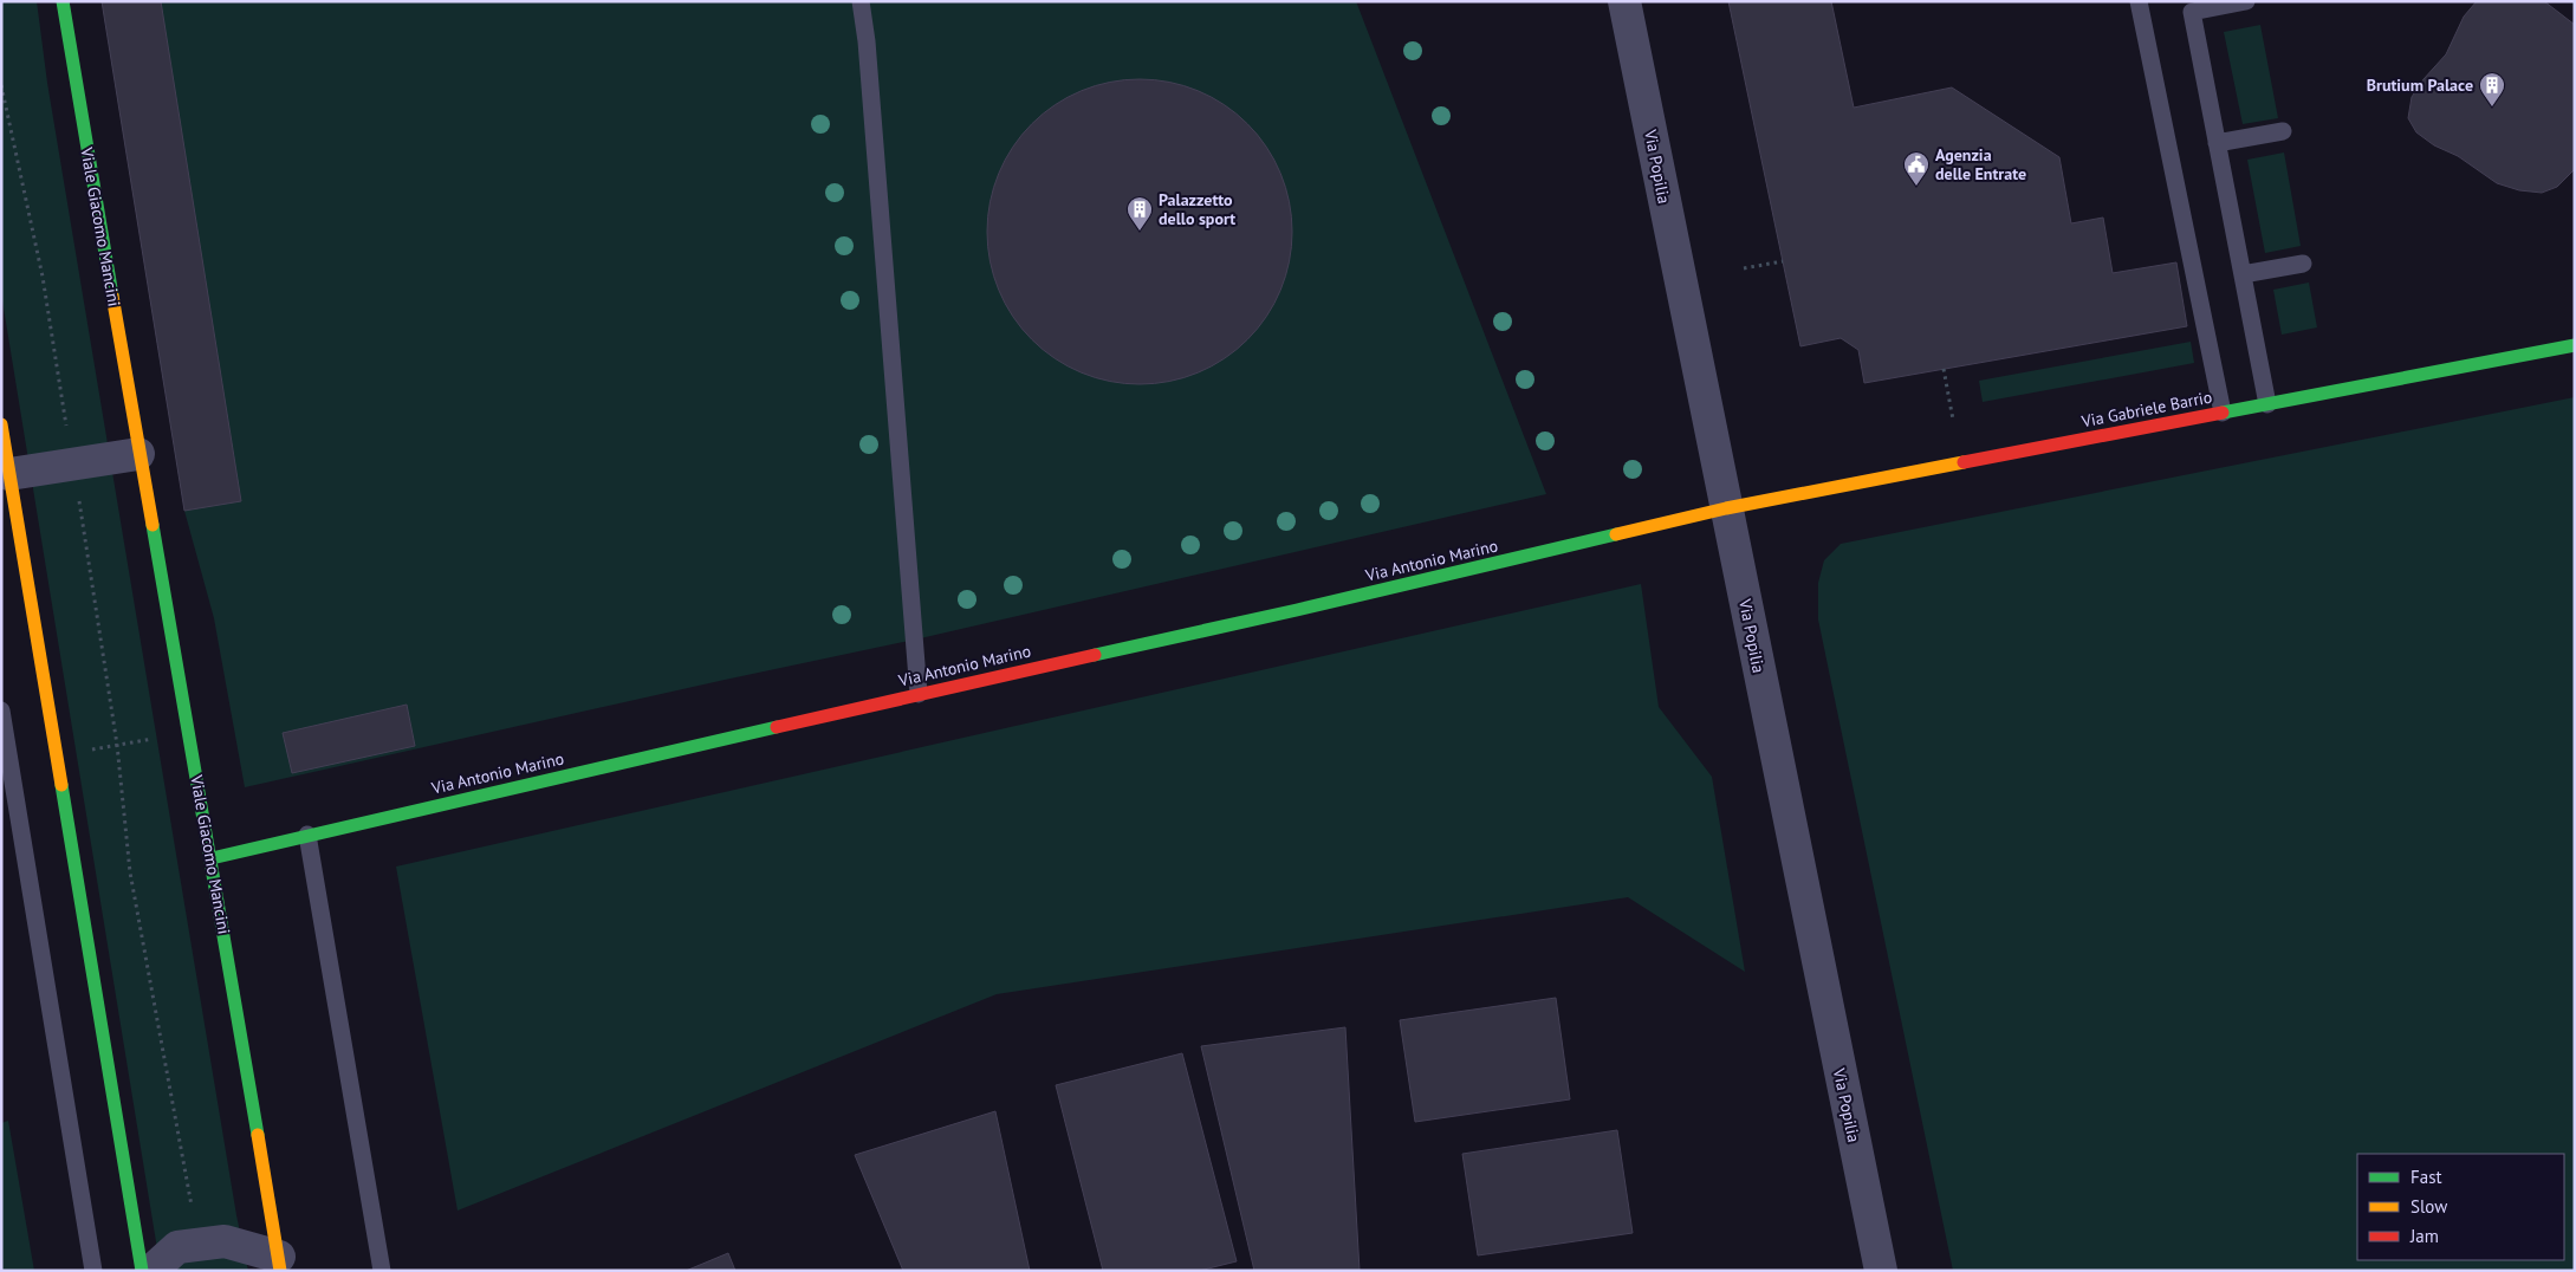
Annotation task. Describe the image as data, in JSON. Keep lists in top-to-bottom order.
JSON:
{
  "streets": {
    "street": [
      "Via Popilia",
      "Viale Giacomo Mancini",
      "Via Gabriele Barrio",
      "Via Antonio Marino"
    ]
  },
  "crossings": [
    ["Via Popilia", "Via Gabriele Barrio"],
    ["Via Popilia", "Via Antonio Marino"],
    ["Viale Giacomo Mancini", "Via Antonio Marino"],
    ["Via Gabriele Barrio", "Via Antonio Marino"]
  ],
  "places": {
    "building": ["Brutium Palace", "Palazzetto dello sport"],
    "public building": ["Agenzia delle Entrate"]
  },
  "legend": ["Fast", "Slow", "Jam"]
}
